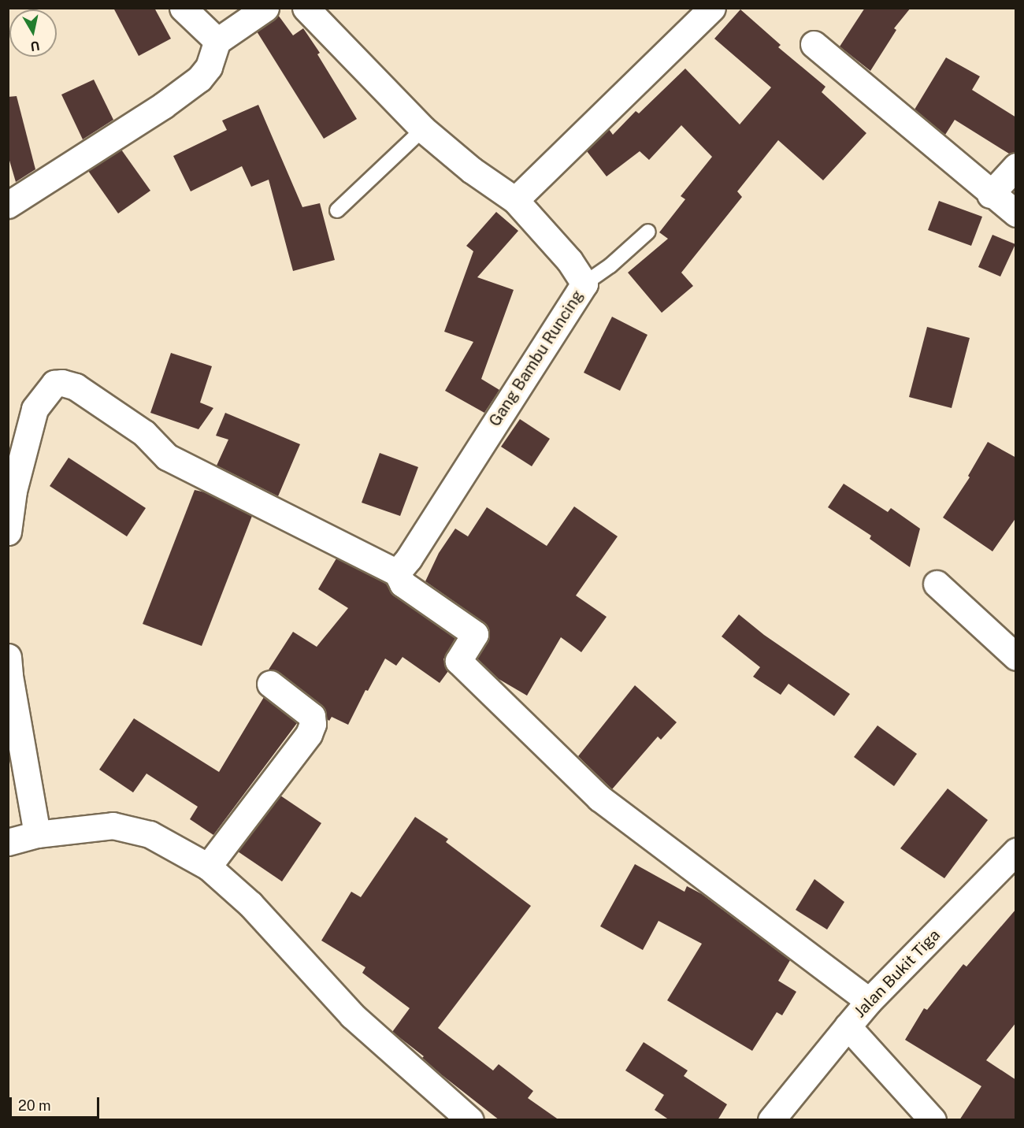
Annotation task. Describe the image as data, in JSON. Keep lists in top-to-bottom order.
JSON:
{
  "streets": {
    "street": ["Gang Bambu Runcing", "Jalan Bukit Tiga"]
  },
  "scale_bar": "20 m",
  "north": "bottom"
}
